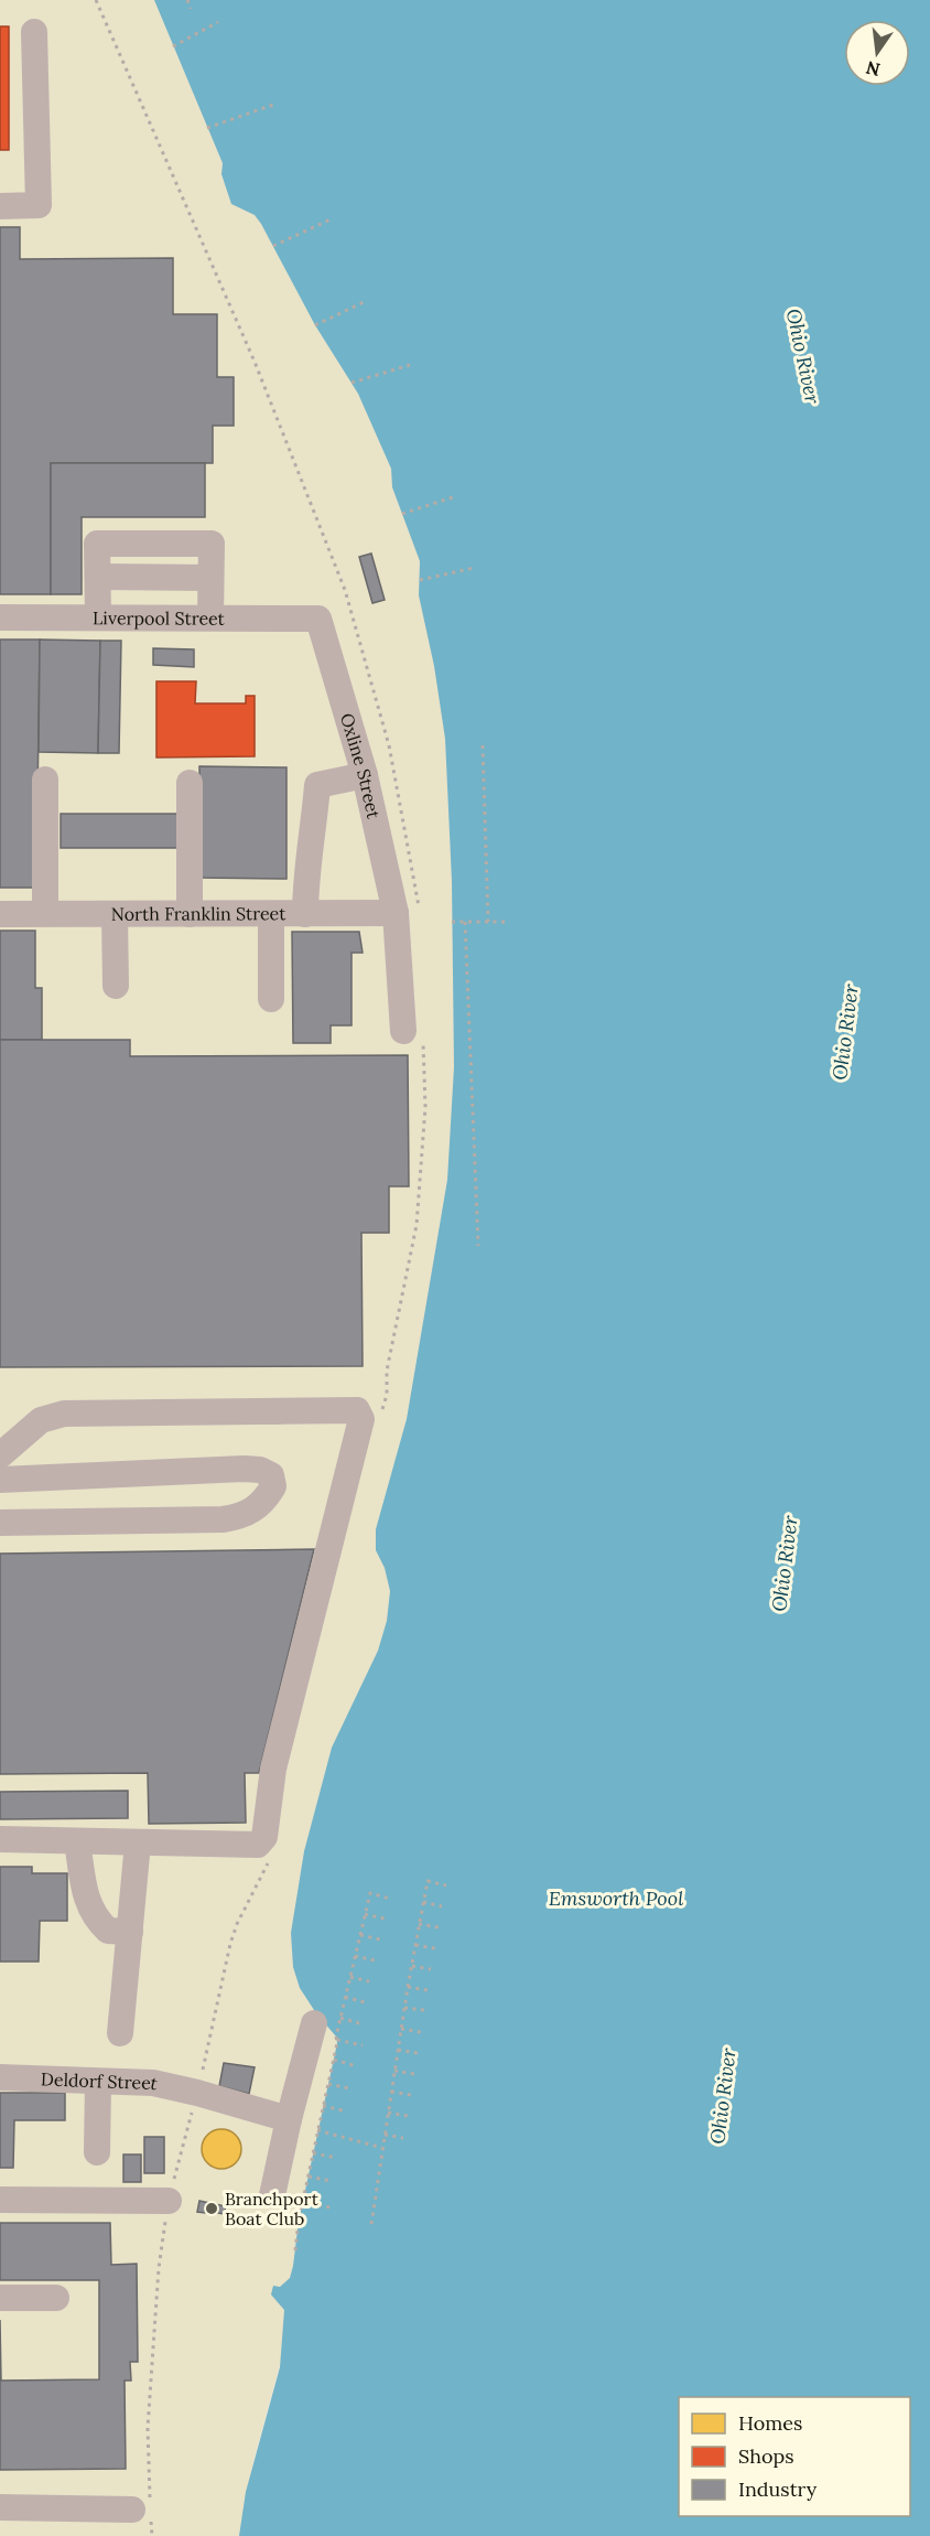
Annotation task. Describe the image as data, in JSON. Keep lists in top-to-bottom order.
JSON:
{
  "streets": {
    "street": [
      "Liverpool Street",
      "Oxline Street",
      "North Franklin Street",
      "Deldorf Street"
    ]
  },
  "crossings": [
    ["Liverpool Street", "Oxline Street"],
    ["Oxline Street", "North Franklin Street"]
  ],
  "water": ["Ohio River", "Emsworth Pool"],
  "places": ["Branchport Boat Club"],
  "legend": ["Homes", "Shops", "Industry"],
  "north": "bottom"
}
